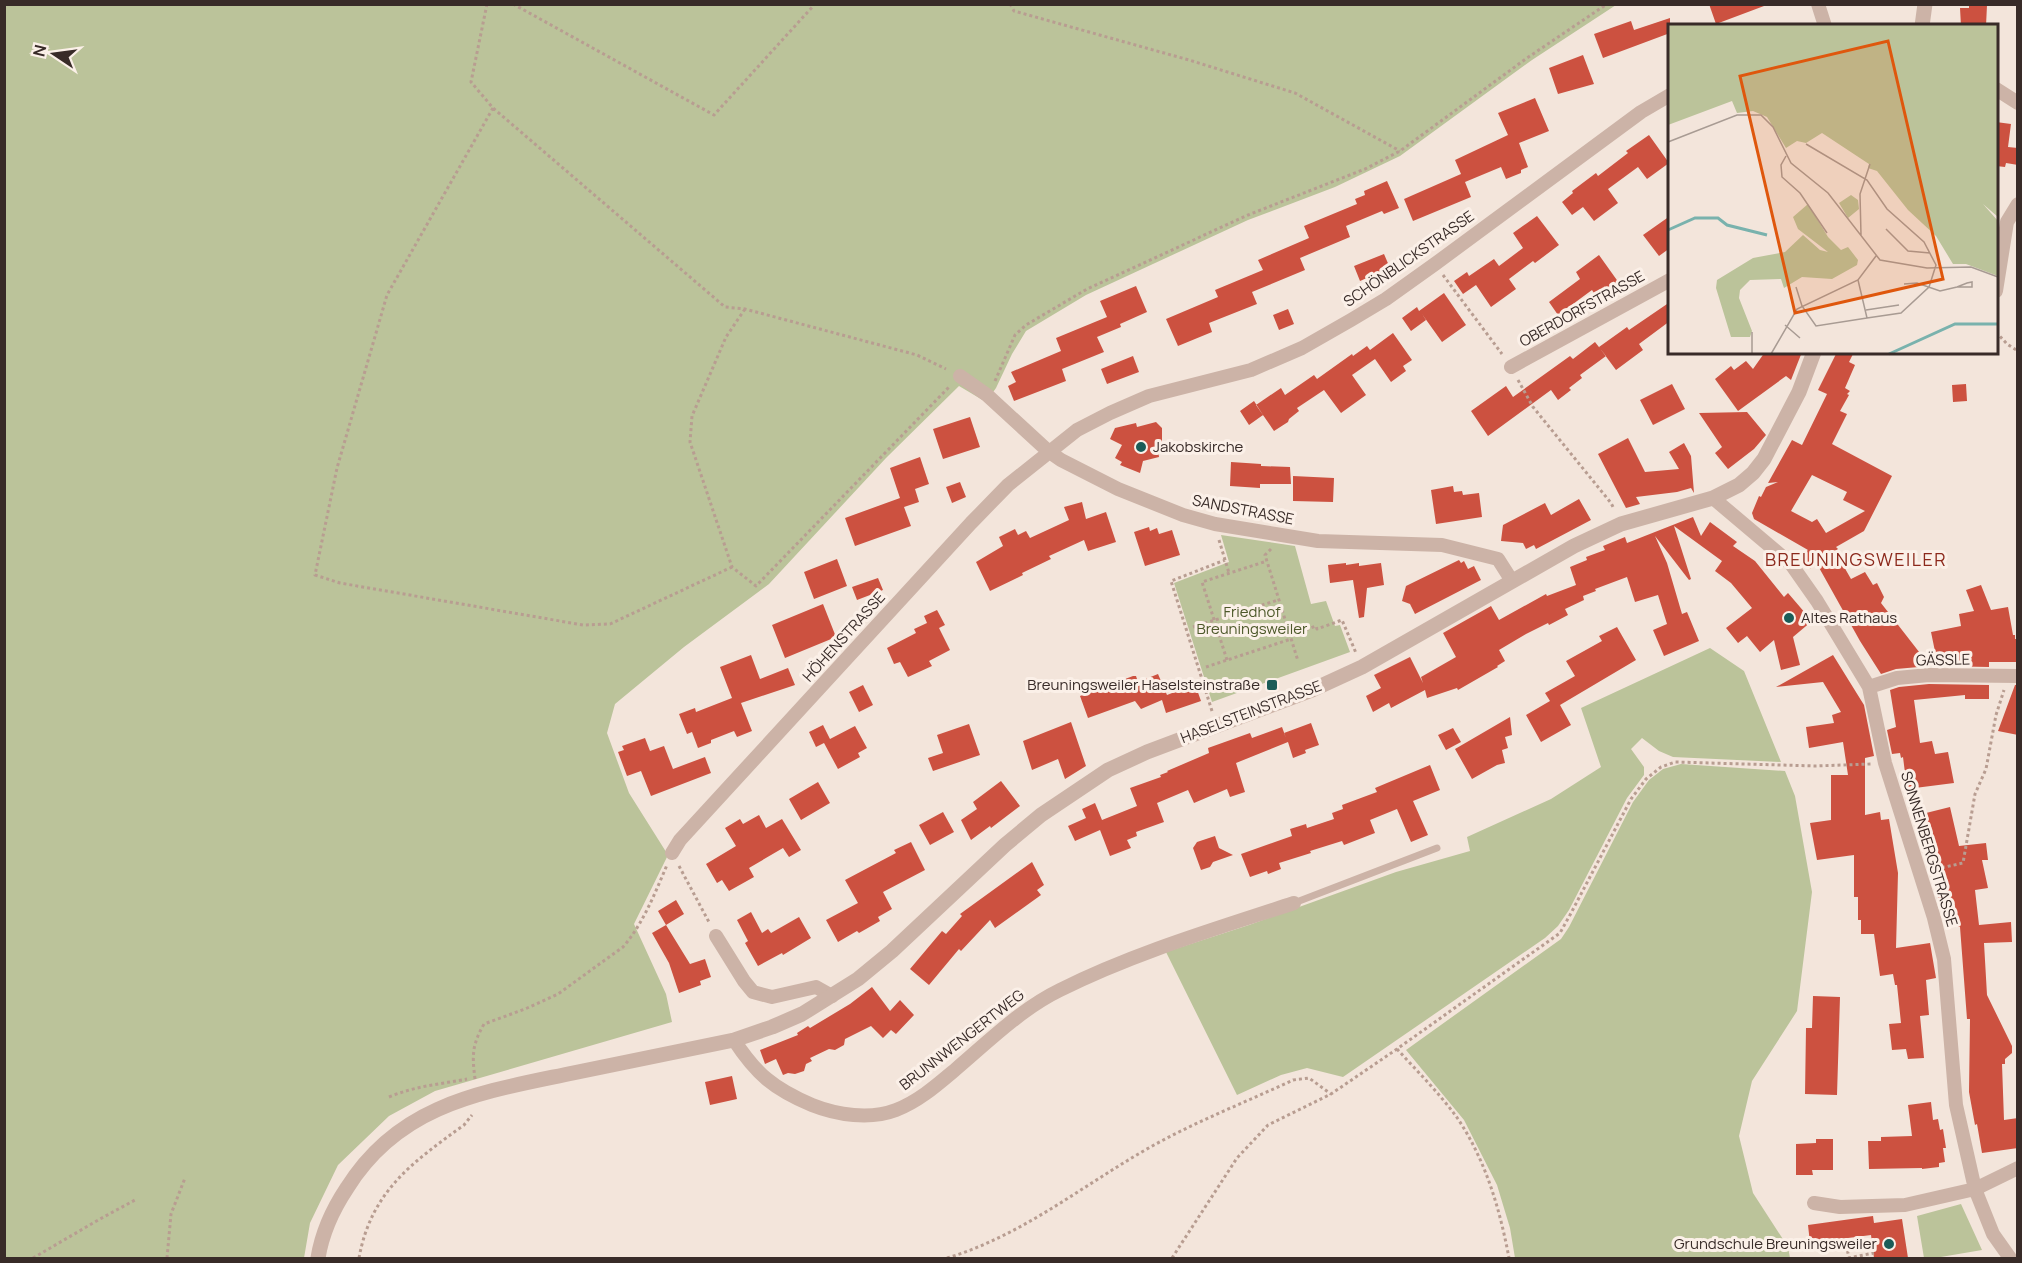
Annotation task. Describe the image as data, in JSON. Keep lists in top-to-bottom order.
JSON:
{
  "streets": {
    "street": [
      "SCHÖNBLICKSTRASSE",
      "OBERDORFSTRASSE",
      "SANDSTRASSE",
      "HÖHENSTRASSE",
      "GÄSSLE",
      "HASELSTEINSTRASSE",
      "SONNENBERGSTRASSE",
      "BRUNNWENGERTWEG"
    ]
  },
  "crossings": [
    ["SCHÖNBLICKSTRASSE", "SANDSTRASSE"],
    ["SCHÖNBLICKSTRASSE", "HÖHENSTRASSE"],
    ["SANDSTRASSE", "HÖHENSTRASSE"],
    ["SANDSTRASSE", "HASELSTEINSTRASSE"],
    ["GÄSSLE", "SONNENBERGSTRASSE"],
    ["HASELSTEINSTRASSE", "SONNENBERGSTRASSE"],
    ["HASELSTEINSTRASSE", "BRUNNWENGERTWEG"]
  ],
  "districts": ["BREUNINGSWEILER"],
  "parks": ["Friedhof Breuningsweiler"],
  "places": {
    "other": ["Jakobskirche", "Altes Rathaus", "Grundschule Breuningsweiler"],
    "transit": ["Breuningsweiler Haselsteinstraße"]
  },
  "north": "left"
}
